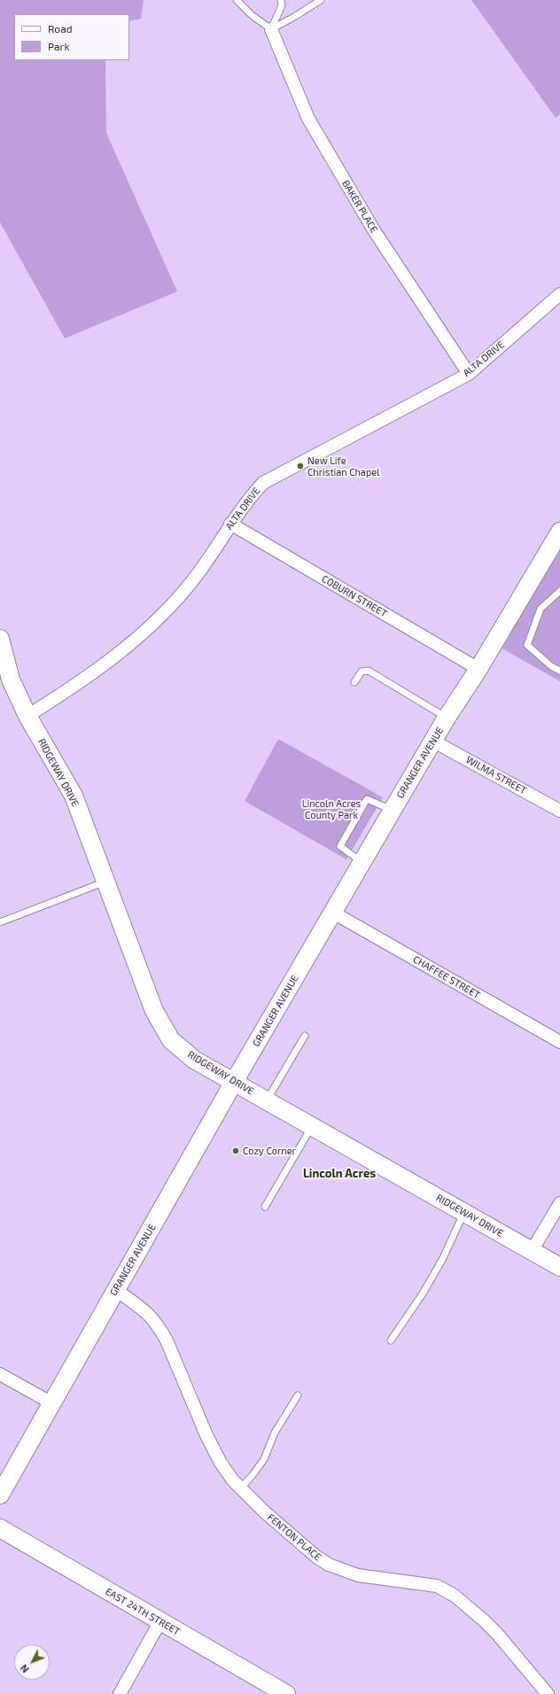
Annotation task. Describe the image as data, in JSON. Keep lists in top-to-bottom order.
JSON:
{
  "streets": {
    "street": [
      "BAKER PLACE",
      "ALTA DRIVE",
      "COBURN STREET",
      "GRANGER AVENUE",
      "RIDGEWAY DRIVE",
      "WILMA STREET",
      "CHAFFEE STREET",
      "FENTON PLACE",
      "EAST 24TH STREET"
    ]
  },
  "crossings": [
    ["BAKER PLACE", "ALTA DRIVE"],
    ["ALTA DRIVE", "COBURN STREET"],
    ["ALTA DRIVE", "RIDGEWAY DRIVE"],
    ["COBURN STREET", "GRANGER AVENUE"],
    ["GRANGER AVENUE", "RIDGEWAY DRIVE"],
    ["GRANGER AVENUE", "WILMA STREET"],
    ["GRANGER AVENUE", "CHAFFEE STREET"],
    ["GRANGER AVENUE", "FENTON PLACE"]
  ],
  "districts": ["Lincoln Acres"],
  "parks": ["Lincoln Acres County Park"],
  "places": ["New Life Christian Chapel", "Cozy Corner"],
  "legend": ["Road", "Park"],
  "north": "bottom left"
}
